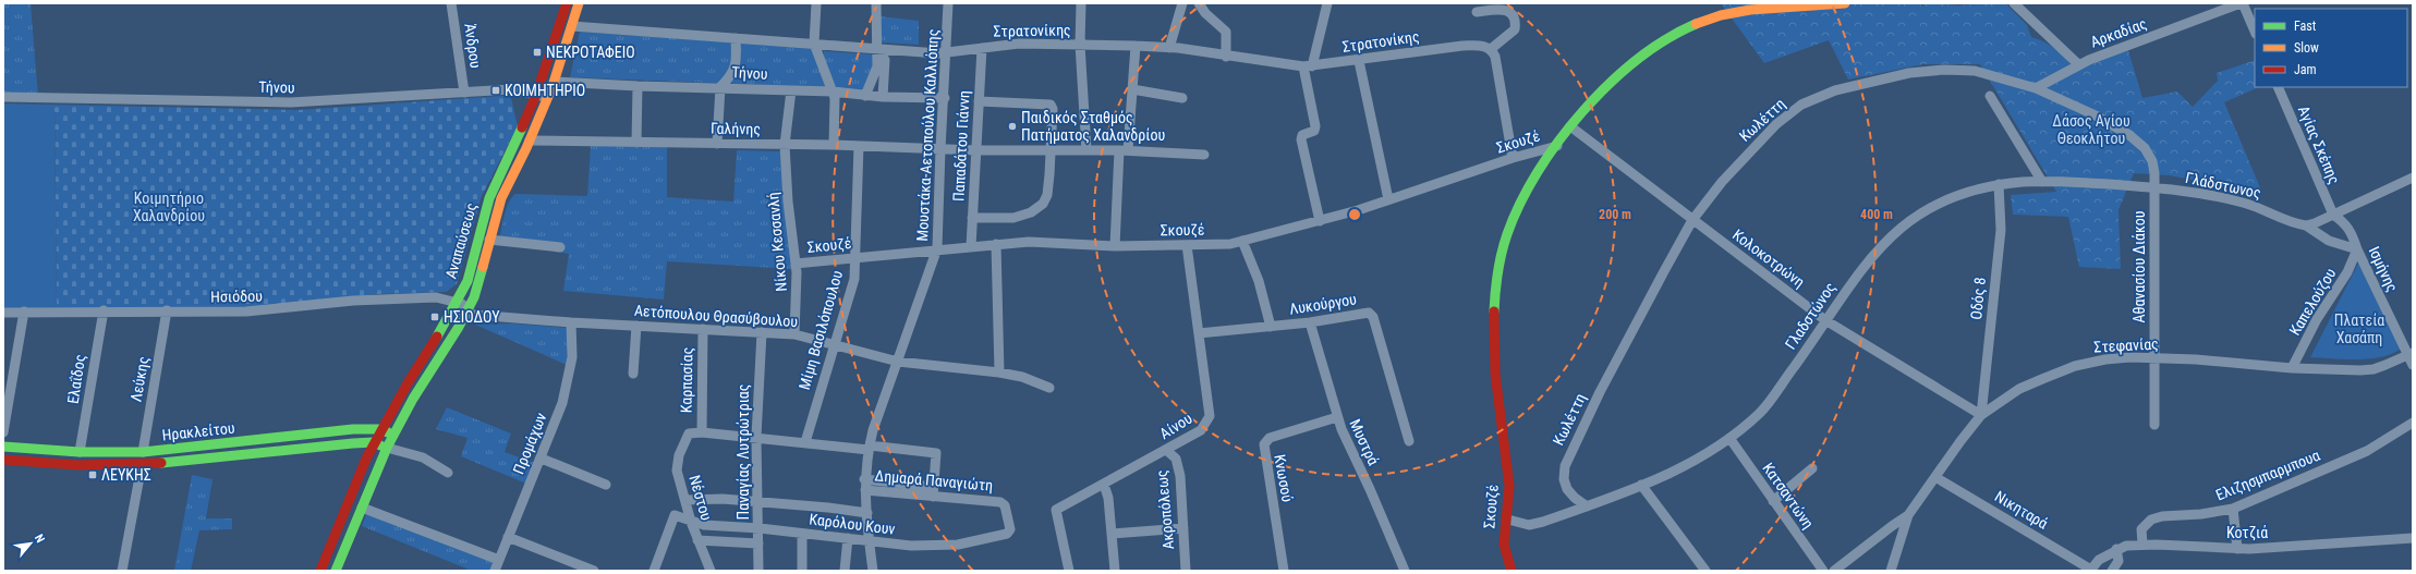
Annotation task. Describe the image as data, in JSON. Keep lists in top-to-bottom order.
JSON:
{
  "streets": {
    "main road": ["Σκουζέ", "Αναπαύσεως", "Ηρακλείτου"],
    "street": [
      "Στρατονίκης",
      "Αρκαδίας",
      "Άνδρου",
      "Τήνου",
      "Κωλέττη",
      "Γαλήνης",
      "Μουστάκα-Αετοπούλου Καλλιόπης",
      "Αγίας Σκέπης",
      "Παπαδάτου Γιάννη",
      "Γλάδστωνος",
      "Νίκου Κεσσανλή",
      "Κολοκοτρώνη",
      "Αθανασίου Διάκου",
      "Ισμήνης",
      "Ησιόδου",
      "Οδός 8",
      "Καπελούζου",
      "Λυκούργου",
      "Αετόπουλου Θρασύβουλου",
      "Γλαδστώνος",
      "Μίμη Βασιλόπουλου",
      "Στεφανίας",
      "Ελαΐδος",
      "Λεύκης",
      "Καρπασίας",
      "Αίνου",
      "Μυστρά",
      "Προμάχων",
      "Παναγίας Λυτρώτριας",
      "Ελιζησμπαρμπουα",
      "Κνωσού",
      "Δημαρά Παναγιώτη",
      "Κατσαντώνη",
      "Νέστου",
      "Ακροπόλεως",
      "Νικηταρά",
      "Καρόλου Κουν",
      "Κοτζιά"
    ]
  },
  "crossings": [
    ["Στρατονίκης", "Μουστάκα-Αετοπούλου Καλλιόπης"],
    ["Στρατονίκης", "Παπαδάτου Γιάννη"],
    ["Στρατονίκης", "Αναπαύσεως"],
    ["Αρκαδίας", "Κωλέττη"],
    ["Άνδρου", "Τήνου"],
    ["Τήνου", "Μουστάκα-Αετοπούλου Καλλιόπης"],
    ["Τήνου", "Αναπαύσεως"],
    ["Τήνου", "Νίκου Κεσσανλή"],
    ["Κωλέττη", "Γλάδστωνος"],
    ["Κωλέττη", "Κολοκοτρώνη"],
    ["Κωλέττη", "Αθανασίου Διάκου"],
    ["Κωλέττη", "Γλαδστώνος"],
    ["Γαλήνης", "Μουστάκα-Αετοπούλου Καλλιόπης"],
    ["Γαλήνης", "Παπαδάτου Γιάννη"],
    ["Γαλήνης", "Αναπαύσεως"],
    ["Γαλήνης", "Νίκου Κεσσανλή"],
    ["Γαλήνης", "Μίμη Βασιλόπουλου"],
    ["Μουστάκα-Αετοπούλου Καλλιόπης", "Σκουζέ"],
    ["Μουστάκα-Αετοπούλου Καλλιόπης", "Αετόπουλου Θρασύβουλου"],
    ["Μουστάκα-Αετοπούλου Καλλιόπης", "Δημαρά Παναγιώτη"],
    ["Μουστάκα-Αετοπούλου Καλλιόπης", "Καρόλου Κουν"],
    ["Σκουζέ", "Παπαδάτου Γιάννη"],
    ["Σκουζέ", "Νίκου Κεσσανλή"],
    ["Σκουζέ", "Κολοκοτρώνη"],
    ["Σκουζέ", "Γλαδστώνος"],
    ["Σκουζέ", "Μίμη Βασιλόπουλου"],
    ["Σκουζέ", "Αίνου"],
    ["Αγίας Σκέπης", "Ισμήνης"],
    ["Γλάδστωνος", "Αθανασίου Διάκου"],
    ["Γλάδστωνος", "Ισμήνης"],
    ["Γλάδστωνος", "Καπελούζου"],
    ["Γλάδστωνος", "Γλαδστώνος"],
    ["Αναπαύσεως", "Ησιόδου"],
    ["Αναπαύσεως", "Αετόπουλου Θρασύβουλου"],
    ["Αναπαύσεως", "Ηρακλείτου"],
    ["Νίκου Κεσσανλή", "Αετόπουλου Θρασύβουλου"],
    ["Κολοκοτρώνη", "Οδός 8"],
    ["Κολοκοτρώνη", "Γλαδστώνος"],
    ["Κολοκοτρώνη", "Στεφανίας"],
    ["Αθανασίου Διάκου", "Γλαδστώνος"],
    ["Αθανασίου Διάκου", "Στεφανίας"],
    ["Ισμήνης", "Καπελούζου"],
    ["Ισμήνης", "Στεφανίας"],
    ["Ησιόδου", "Αετόπουλου Θρασύβουλου"],
    ["Ησιόδου", "Ελαΐδος"],
    ["Ησιόδου", "Λεύκης"],
    ["Οδός 8", "Γλαδστώνος"],
    ["Οδός 8", "Στεφανίας"],
    ["Καπελούζου", "Στεφανίας"],
    ["Λυκούργου", "Αίνου"],
    ["Λυκούργου", "Μυστρά"],
    ["Αετόπουλου Θρασύβουλου", "Μίμη Βασιλόπουλου"],
    ["Αετόπουλου Θρασύβουλου", "Καρπασίας"],
    ["Αετόπουλου Θρασύβουλου", "Προμάχων"],
    ["Αετόπουλου Θρασύβουλου", "Παναγίας Λυτρώτριας"],
    ["Γλαδστώνος", "Κατσαντώνη"],
    ["Στεφανίας", "Νικηταρά"],
    ["Ελαΐδος", "Ηρακλείτου"],
    ["Λεύκης", "Ηρακλείτου"],
    ["Καρπασίας", "Νέστου"],
    ["Αίνου", "Ακροπόλεως"],
    ["Μυστρά", "Κνωσού"],
    ["Παναγίας Λυτρώτριας", "Καρόλου Κουν"],
    ["Ελιζησμπαρμπουα", "Κοτζιά"],
    ["Δημαρά Παναγιώτη", "Καρόλου Κουν"],
    ["Νέστου", "Καρόλου Κουν"],
    ["Νικηταρά", "Κοτζιά"]
  ],
  "parks": ["Δάσος Αγίου Θεοκλήτου", "Κοιμητήριο Χαλανδρίου", "Πλατεία Χασάπη"],
  "places": {
    "transit": [
      "ΝΕΚΡΟΤΑΦΕΙΟ",
      "ΚΟΙΜΗΤΗΡΙΟ",
      "ΗΣΙΟΔΟΥ",
      "ΛΕΥΚΗΣ"
    ],
    "other": ["Παιδικός Σταθμός Πατήματος Χαλανδρίου"]
  },
  "legend": ["Fast", "Slow", "Jam"],
  "north": "top right",
  "rings": ["200 m", "400 m"]
}
